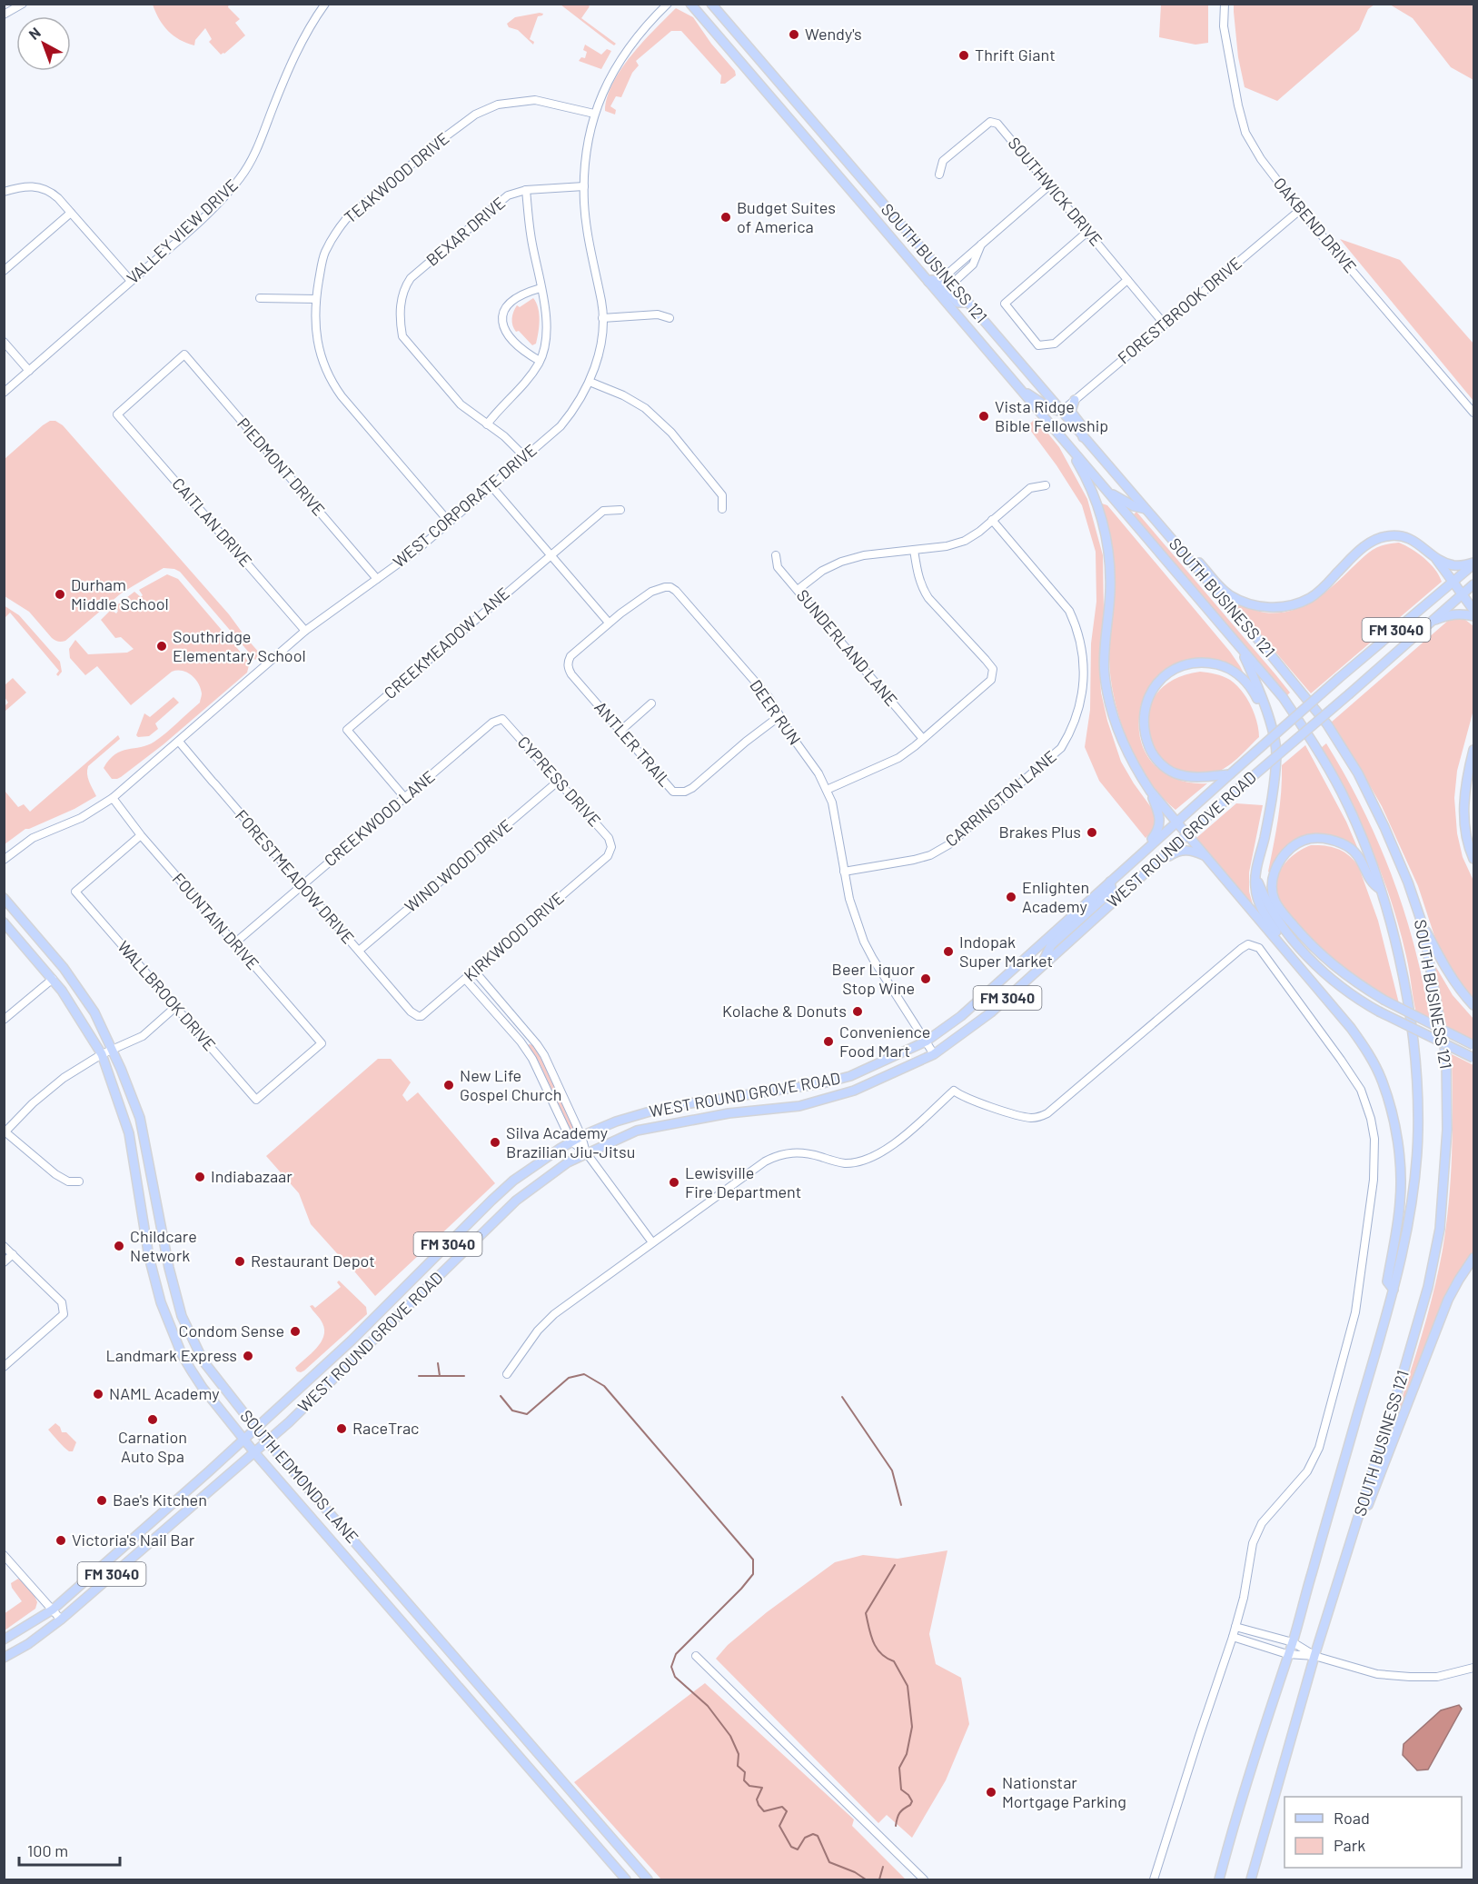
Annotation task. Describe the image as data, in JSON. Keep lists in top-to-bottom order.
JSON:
{
  "streets": {
    "main road": [
      "SOUTH BUSINESS 121",
      "FM 3040",
      "WEST ROUND GROVE ROAD",
      "SOUTH EDMONDS LANE"
    ],
    "street": [
      "TEAKWOOD DRIVE",
      "SOUTHWICK DRIVE",
      "OAKBEND DRIVE",
      "VALLEY VIEW DRIVE",
      "BEXAR DRIVE",
      "FORESTBROOK DRIVE",
      "PIEDMONT DRIVE",
      "WEST CORPORATE DRIVE",
      "CAITLAN DRIVE",
      "CREEKMEADOW LANE",
      "SUNDERLAND LANE",
      "DEER RUN",
      "ANTLER TRAIL",
      "CYPRESS DRIVE",
      "CARRINGTON LANE",
      "CREEKWOOD LANE",
      "WIND WOOD DRIVE",
      "FORESTMEADOW DRIVE",
      "FOUNTAIN DRIVE",
      "KIRKWOOD DRIVE",
      "WALLBROOK DRIVE"
    ]
  },
  "crossings": [
    ["TEAKWOOD DRIVE", "WEST CORPORATE DRIVE"],
    ["SOUTHWICK DRIVE", "FORESTBROOK DRIVE"],
    ["OAKBEND DRIVE", "FORESTBROOK DRIVE"],
    ["BEXAR DRIVE", "WEST CORPORATE DRIVE"],
    ["SOUTH BUSINESS 121", "FORESTBROOK DRIVE"],
    ["PIEDMONT DRIVE", "WEST CORPORATE DRIVE"],
    ["PIEDMONT DRIVE", "CAITLAN DRIVE"],
    ["WEST CORPORATE DRIVE", "CAITLAN DRIVE"],
    ["WEST CORPORATE DRIVE", "FORESTMEADOW DRIVE"],
    ["WEST CORPORATE DRIVE", "FOUNTAIN DRIVE"],
    ["FM 3040", "WEST ROUND GROVE ROAD"],
    ["CREEKMEADOW LANE", "CREEKWOOD LANE"],
    ["DEER RUN", "ANTLER TRAIL"],
    ["DEER RUN", "CARRINGTON LANE"],
    ["DEER RUN", "WEST ROUND GROVE ROAD"],
    ["CYPRESS DRIVE", "CREEKWOOD LANE"],
    ["CYPRESS DRIVE", "WIND WOOD DRIVE"],
    ["CYPRESS DRIVE", "KIRKWOOD DRIVE"],
    ["CREEKWOOD LANE", "FORESTMEADOW DRIVE"],
    ["CREEKWOOD LANE", "FOUNTAIN DRIVE"],
    ["WEST ROUND GROVE ROAD", "SOUTH EDMONDS LANE"],
    ["WIND WOOD DRIVE", "FORESTMEADOW DRIVE"],
    ["FORESTMEADOW DRIVE", "KIRKWOOD DRIVE"],
    ["FOUNTAIN DRIVE", "WALLBROOK DRIVE"]
  ],
  "places": [
    "Wendy's",
    "Thrift Giant",
    "Budget Suites of America",
    "Vista Ridge Bible Fellowship",
    "Durham Middle School",
    "Southridge Elementary School",
    "Brakes Plus",
    "Enlighten Academy",
    "Indopak Super Market",
    "Beer Liquor Stop Wine",
    "Kolache & Donuts",
    "Convenience Food Mart",
    "New Life Gospel Church",
    "Silva Academy Brazilian Jiu-Jitsu",
    "Indiabazaar",
    "Lewisville Fire Department",
    "Childcare Network",
    "Restaurant Depot",
    "Condom Sense",
    "Landmark Express",
    "NAML Academy",
    "Carnation Auto Spa",
    "RaceTrac",
    "Bae's Kitchen",
    "Victoria's Nail Bar",
    "Nationstar Mortgage Parking"
  ],
  "legend": ["Road", "Park"],
  "scale_bar": "100 m",
  "north": "top left"
}
